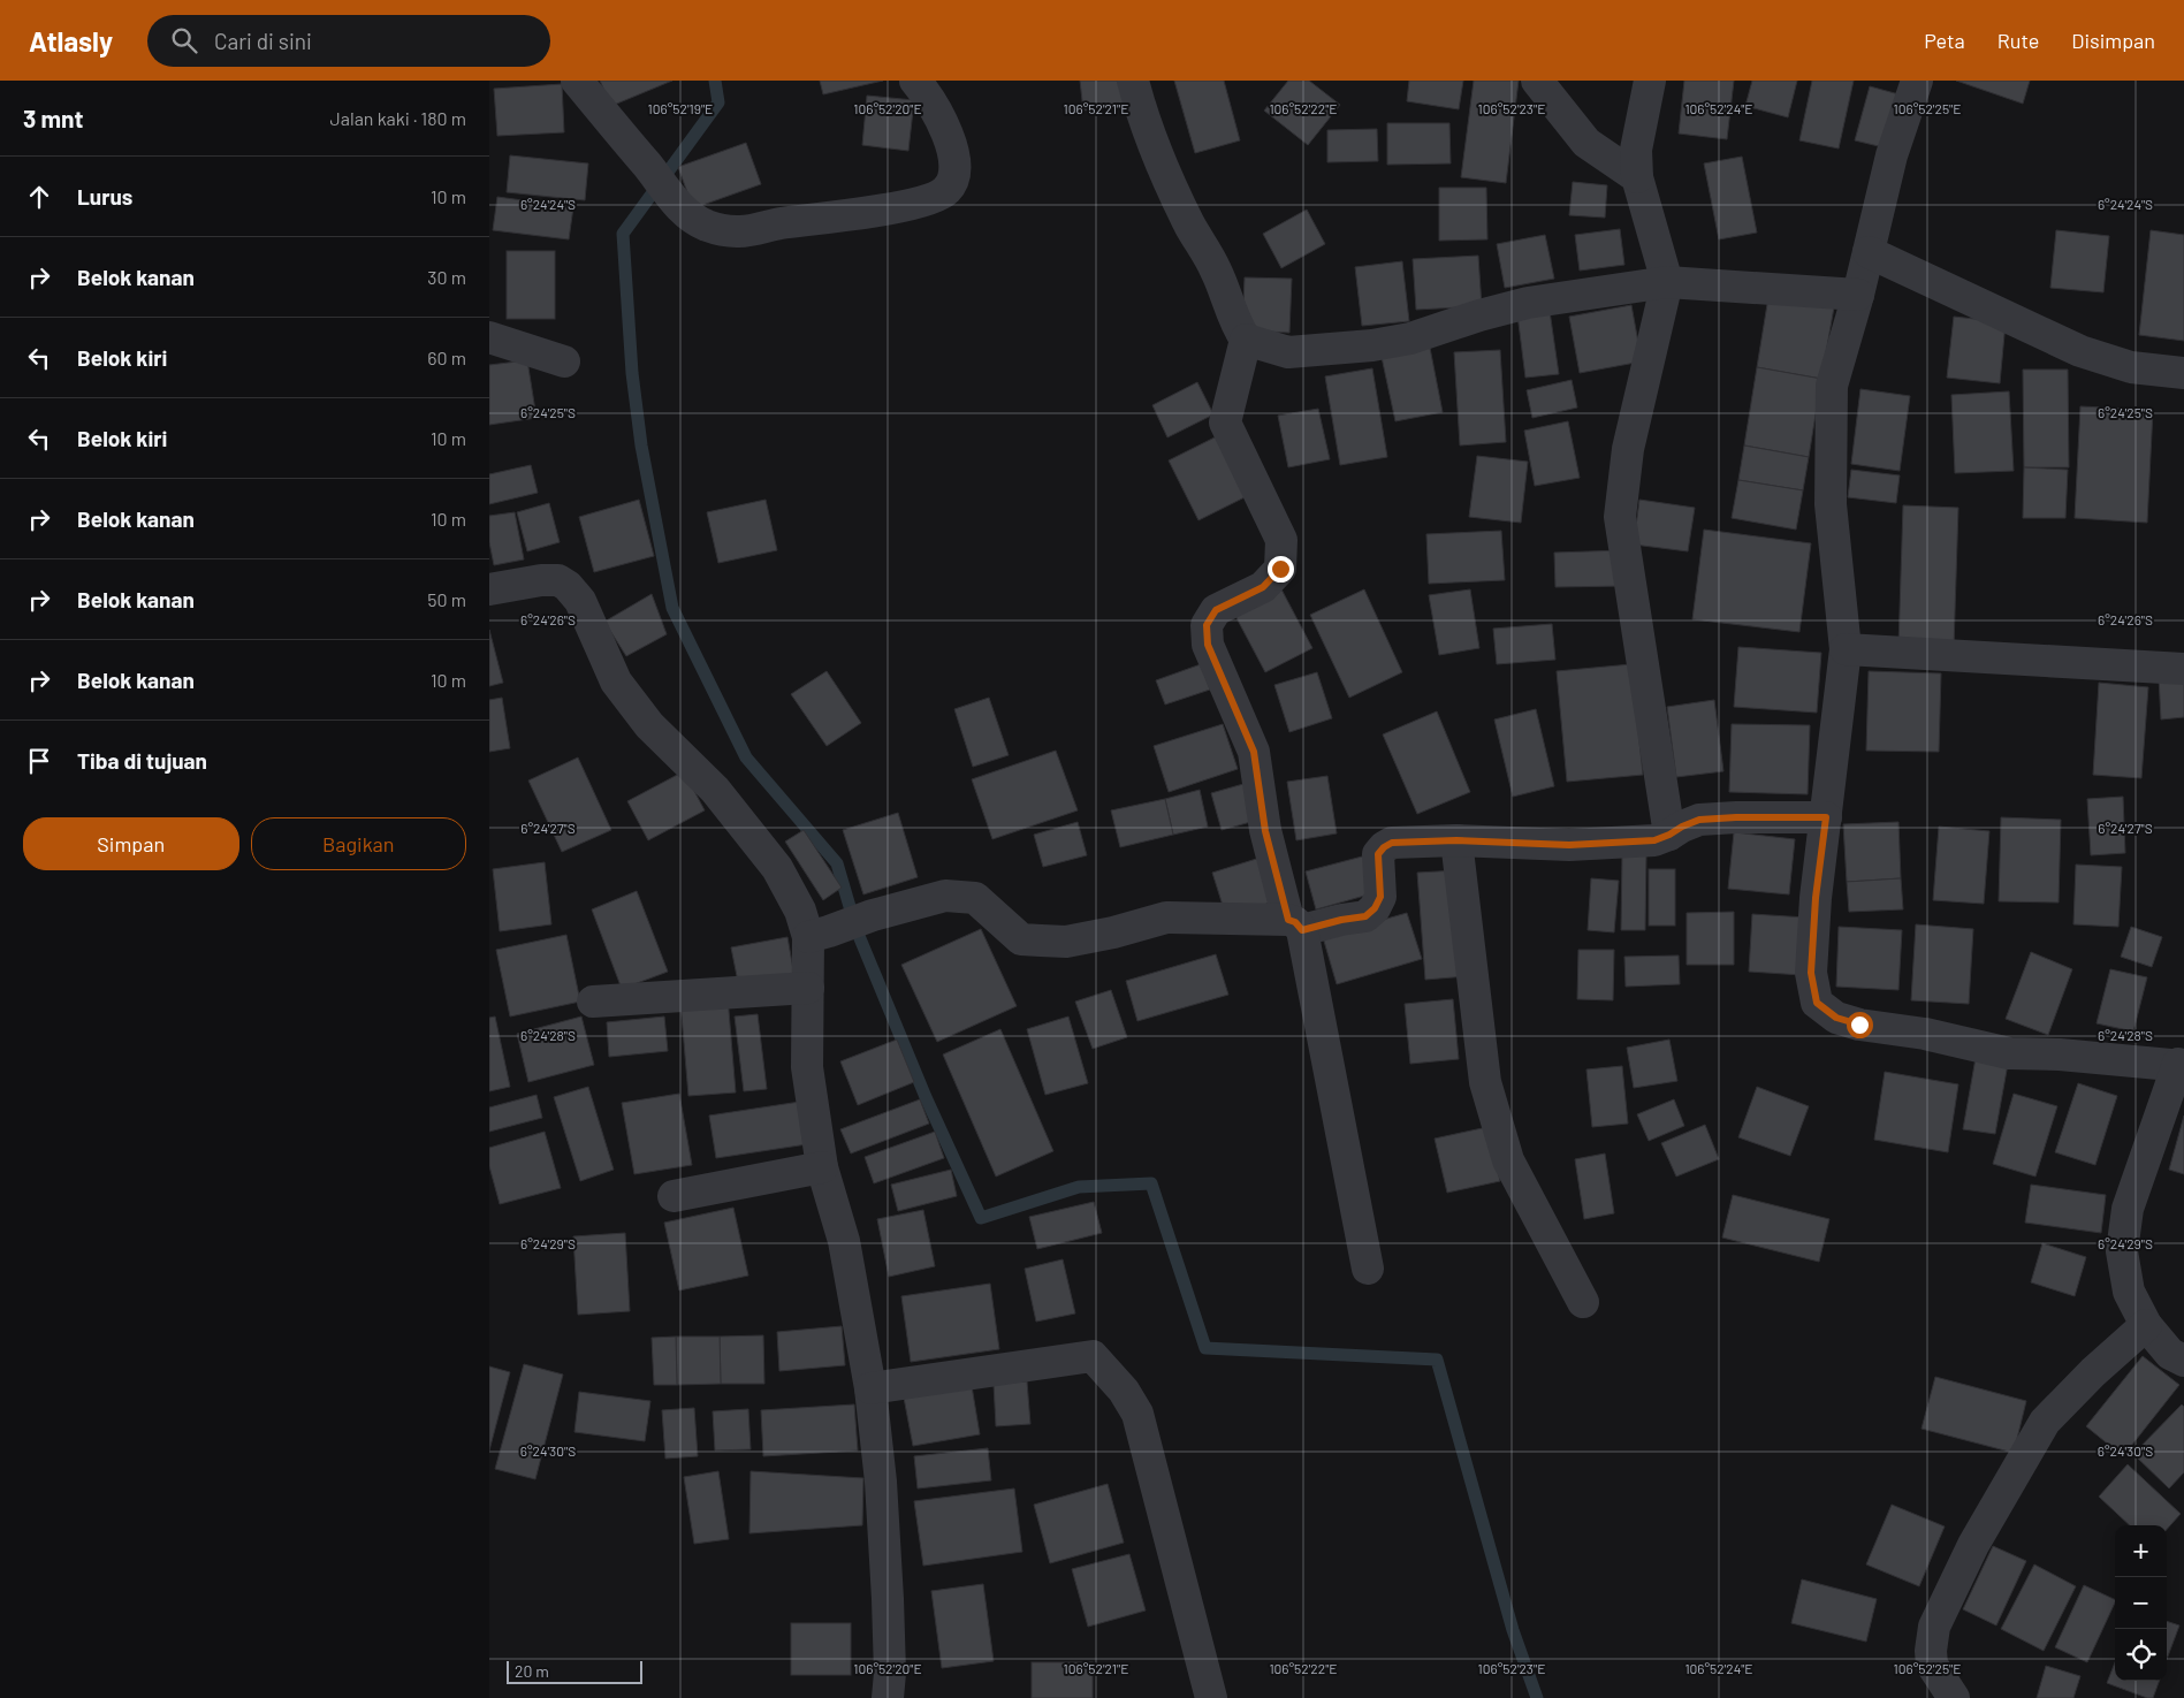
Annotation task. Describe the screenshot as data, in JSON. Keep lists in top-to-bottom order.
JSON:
{
  "scale_bar": "20 m",
  "page": {
    "header": "Atlasly",
    "search": "Cari di sini",
    "nav": ["Peta", "Rute", "Disimpan"],
    "heading": ["3 mnt", "Jalan kaki · 180 m"],
    "list": [
      ["Lurus", "10 m"],
      ["Belok kanan", "30 m"],
      ["Belok kiri", "60 m"],
      ["Belok kiri", "10 m"],
      ["Belok kanan", "10 m"],
      ["Belok kanan", "50 m"],
      ["Belok kanan", "10 m"],
      "Tiba di tujuan"
    ],
    "buttons": ["Simpan", "Bagikan"],
    "map_buttons": ["+", "−"],
    "scale": "20 m"
  },
  "coordinates": [
    "106°52'19\"E",
    "106°52'20\"E",
    "106°52'21\"E",
    "106°52'22\"E",
    "106°52'23\"E",
    "106°52'24\"E",
    "106°52'25\"E",
    "6°24'24\"S",
    "6°24'25\"S",
    "6°24'26\"S",
    "6°24'27\"S",
    "6°24'28\"S",
    "6°24'29\"S",
    "6°24'30\"S"
  ]
}
